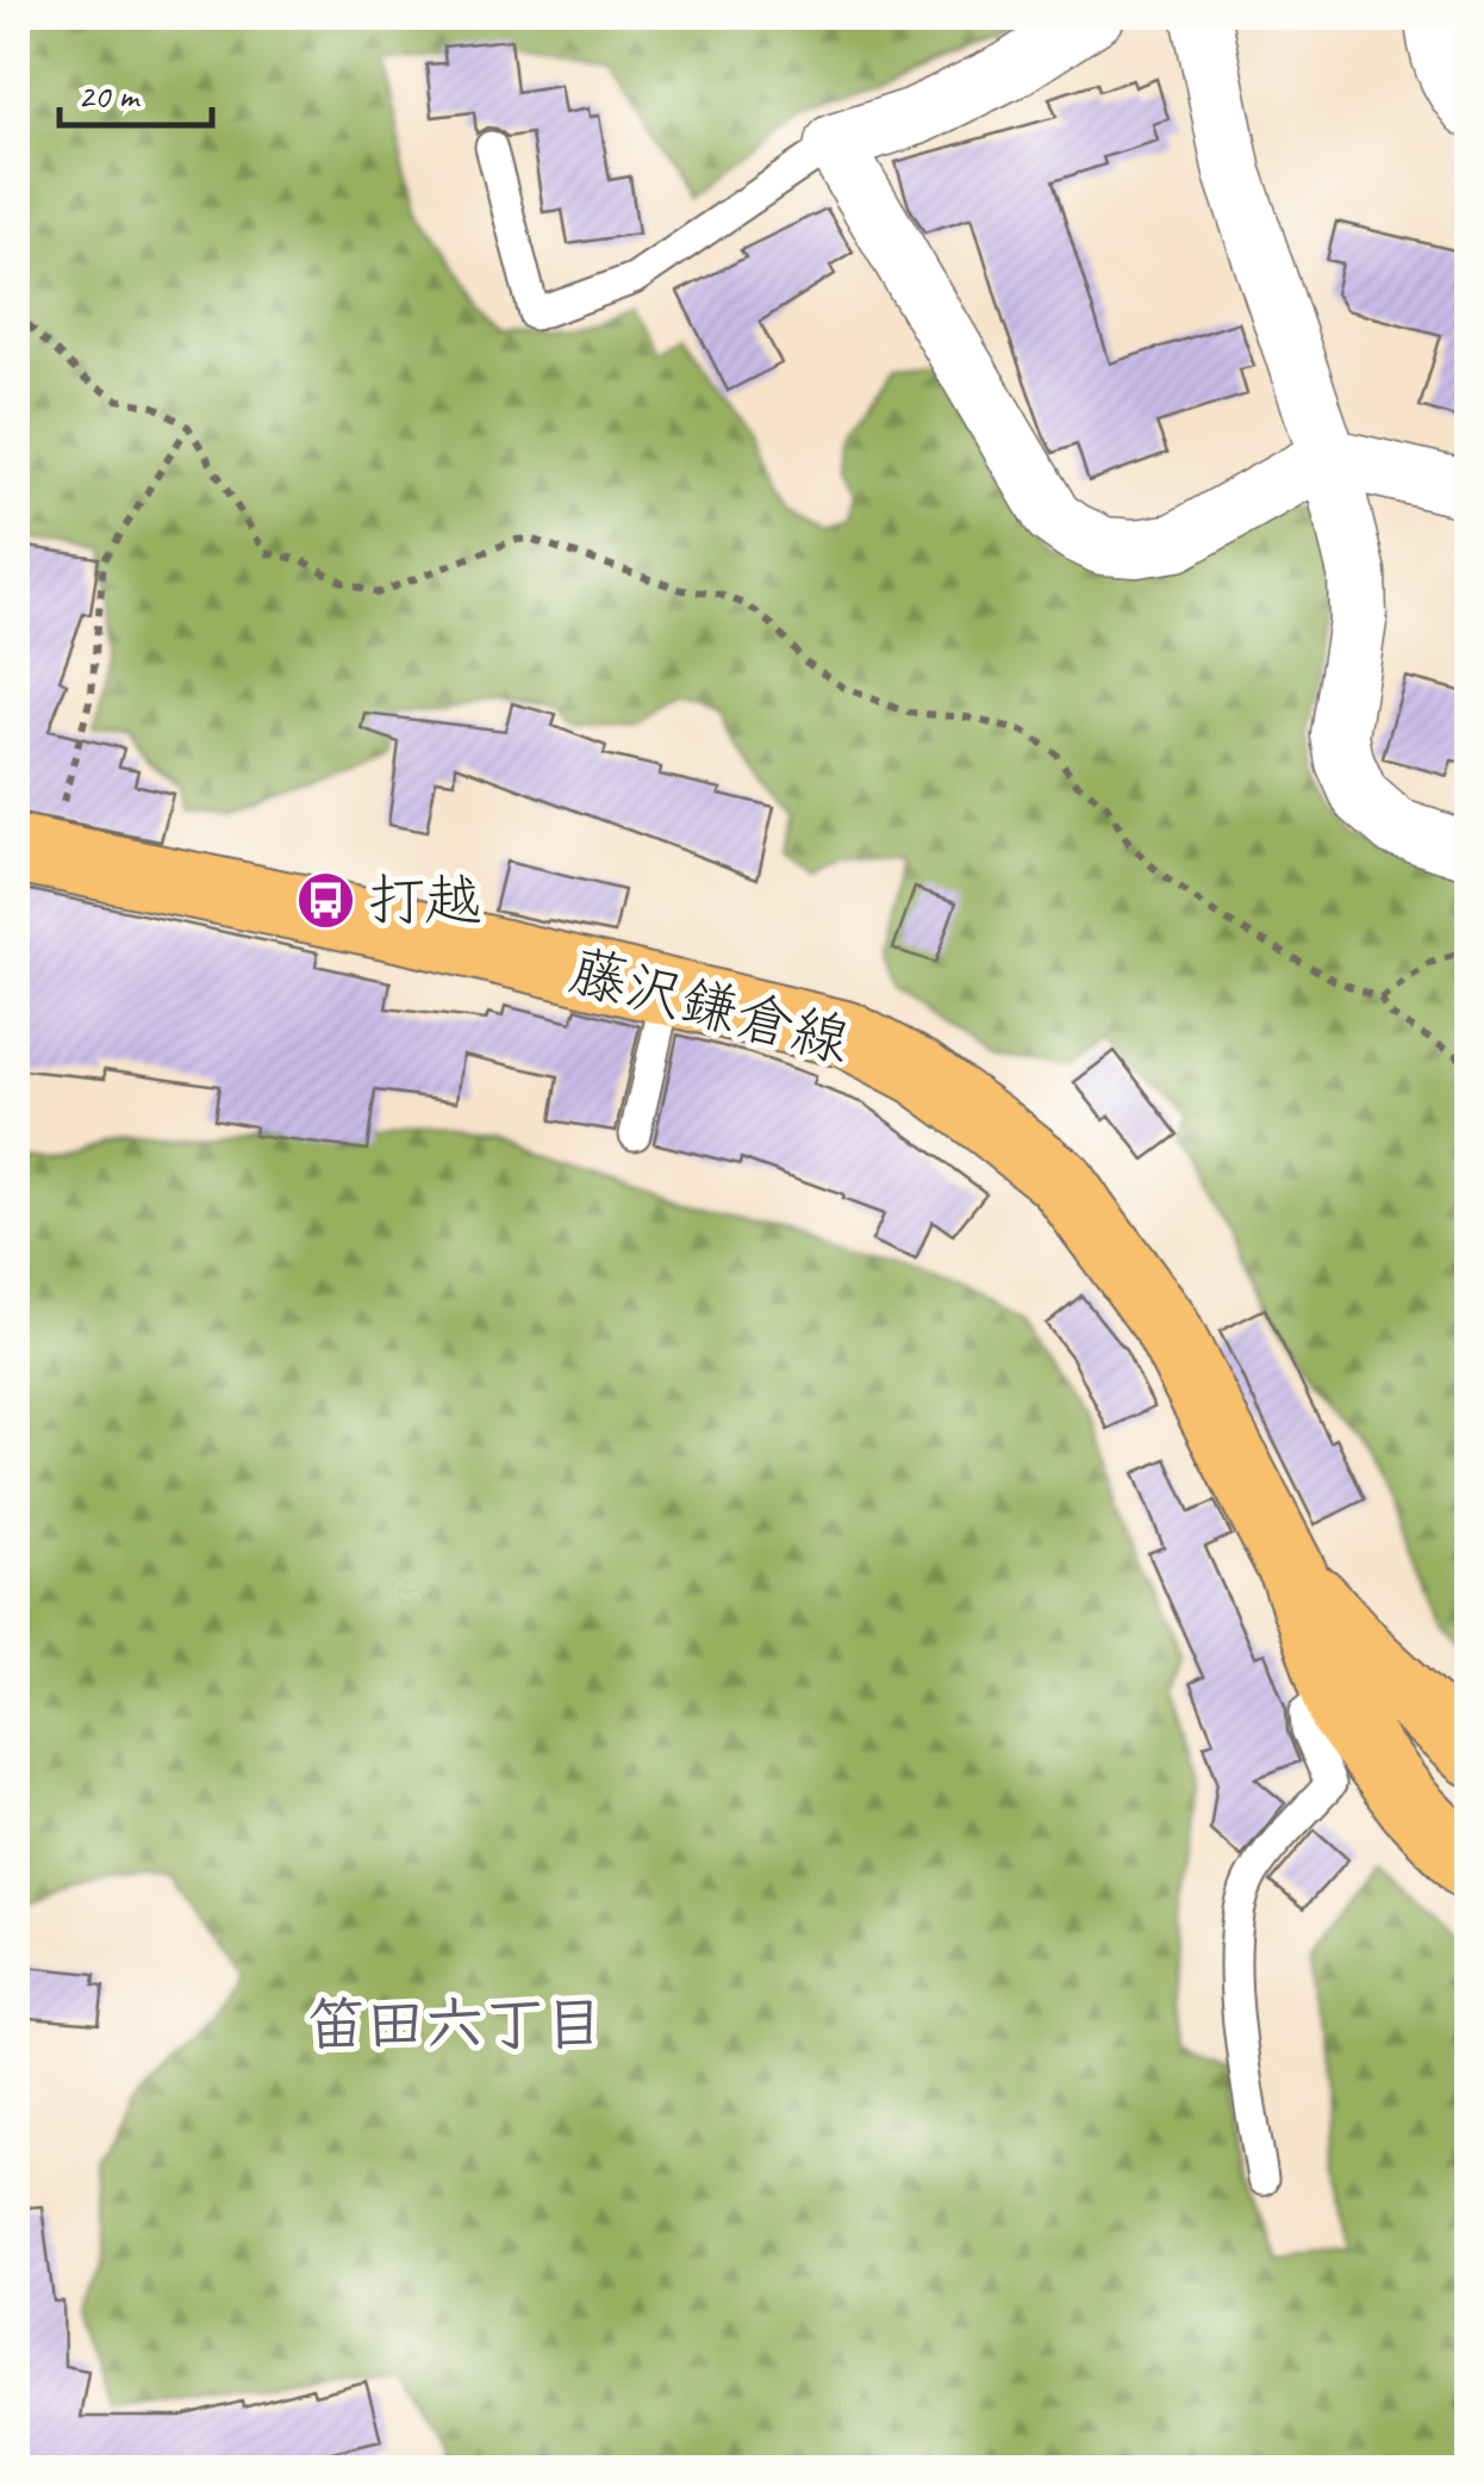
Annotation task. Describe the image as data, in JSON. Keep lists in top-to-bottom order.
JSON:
{
  "streets": {
    "main road": ["藤沢鎌倉線"]
  },
  "districts": ["笛田六丁目"],
  "places": {
    "bus stop": ["打越"]
  },
  "scale_bar": "20 m"
}
